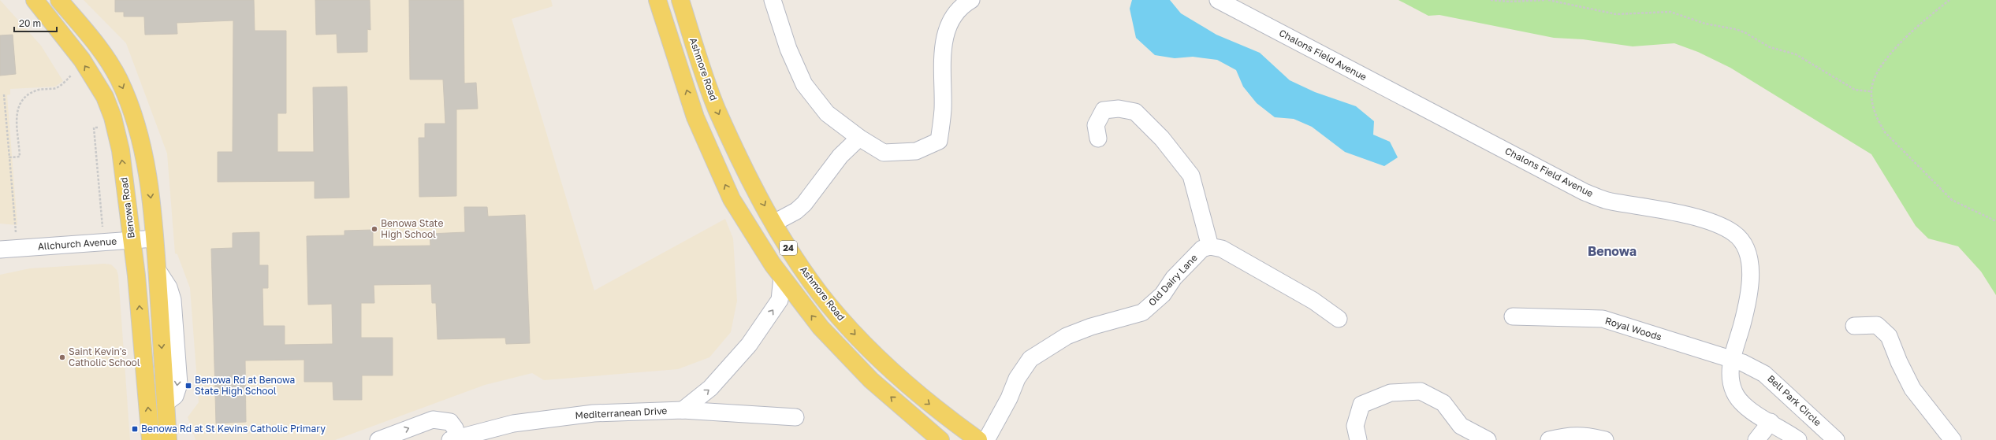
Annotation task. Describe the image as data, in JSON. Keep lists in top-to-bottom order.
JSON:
{
  "streets": {
    "main road": ["Ashmore Road", "Benowa Road", "24"],
    "street": [
      "Chalons Field Avenue",
      "Allchurch Avenue",
      "Old Dairy Lane",
      "Royal Woods",
      "Bell Park Circle",
      "Mediterranean Drive"
    ]
  },
  "crossings": [
    ["Chalons Field Avenue", "Royal Woods"],
    ["Chalons Field Avenue", "Bell Park Circle"],
    ["Benowa Road", "Allchurch Avenue"],
    ["Royal Woods", "Bell Park Circle"]
  ],
  "districts": ["Benowa"],
  "places": {
    "other": ["Benowa State High School", "Saint Kevin's Catholic School"],
    "transit": ["Benowa Rd at Benowa State High School", "Benowa Rd at St Kevins Catholic Primary"]
  },
  "scale_bar": "20 m"
}
